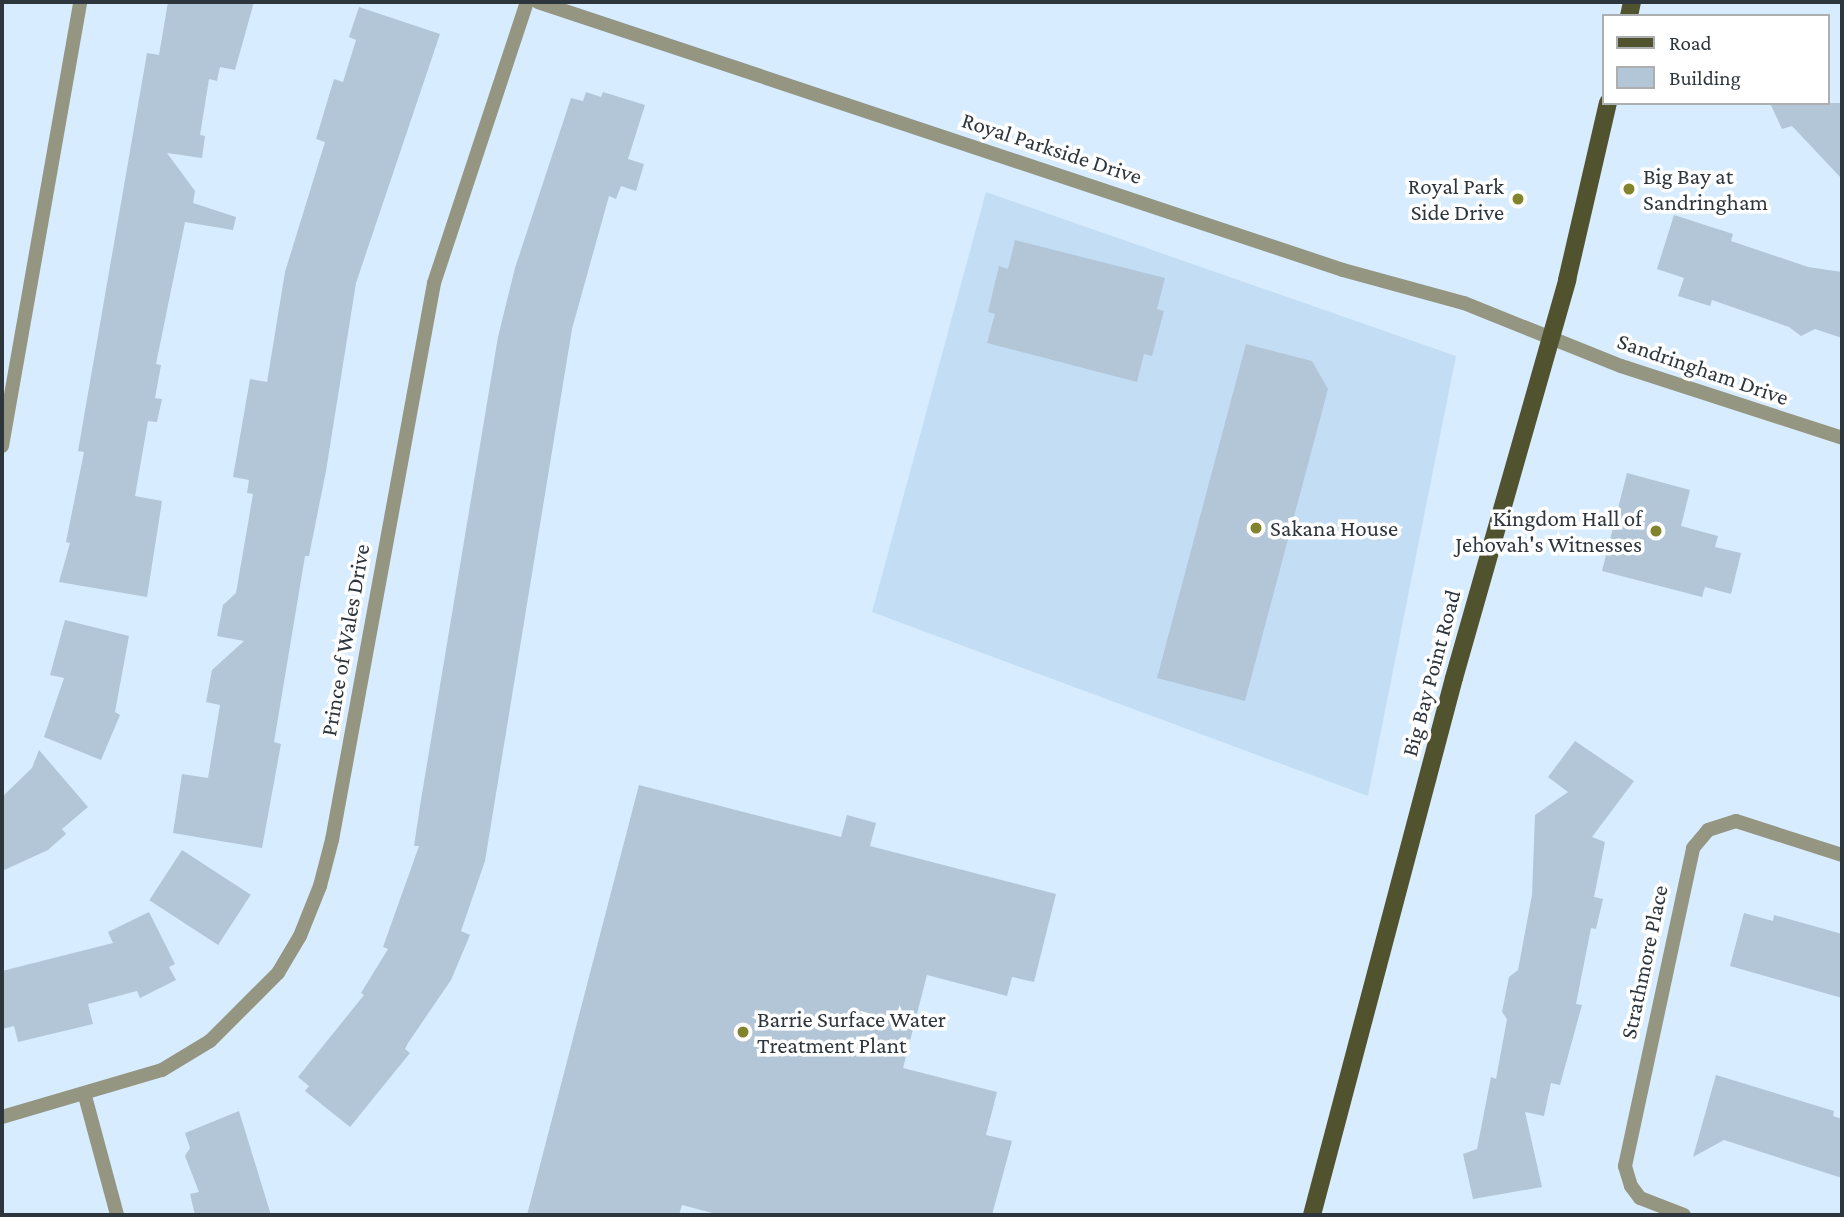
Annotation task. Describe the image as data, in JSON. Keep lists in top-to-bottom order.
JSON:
{
  "streets": {
    "main road": ["Big Bay Point Road"],
    "street": [
      "Royal Parkside Drive",
      "Sandringham Drive",
      "Prince of Wales Drive",
      "Strathmore Place"
    ]
  },
  "crossings": [
    ["Royal Parkside Drive", "Sandringham Drive"],
    ["Royal Parkside Drive", "Big Bay Point Road"],
    ["Sandringham Drive", "Big Bay Point Road"]
  ],
  "places": [
    "Big Bay at Sandringham",
    "Royal Park Side Drive",
    "Sakana House",
    "Kingdom Hall of Jehovah's Witnesses",
    "Barrie Surface Water Treatment Plant"
  ],
  "legend": ["Road", "Building"]
}
